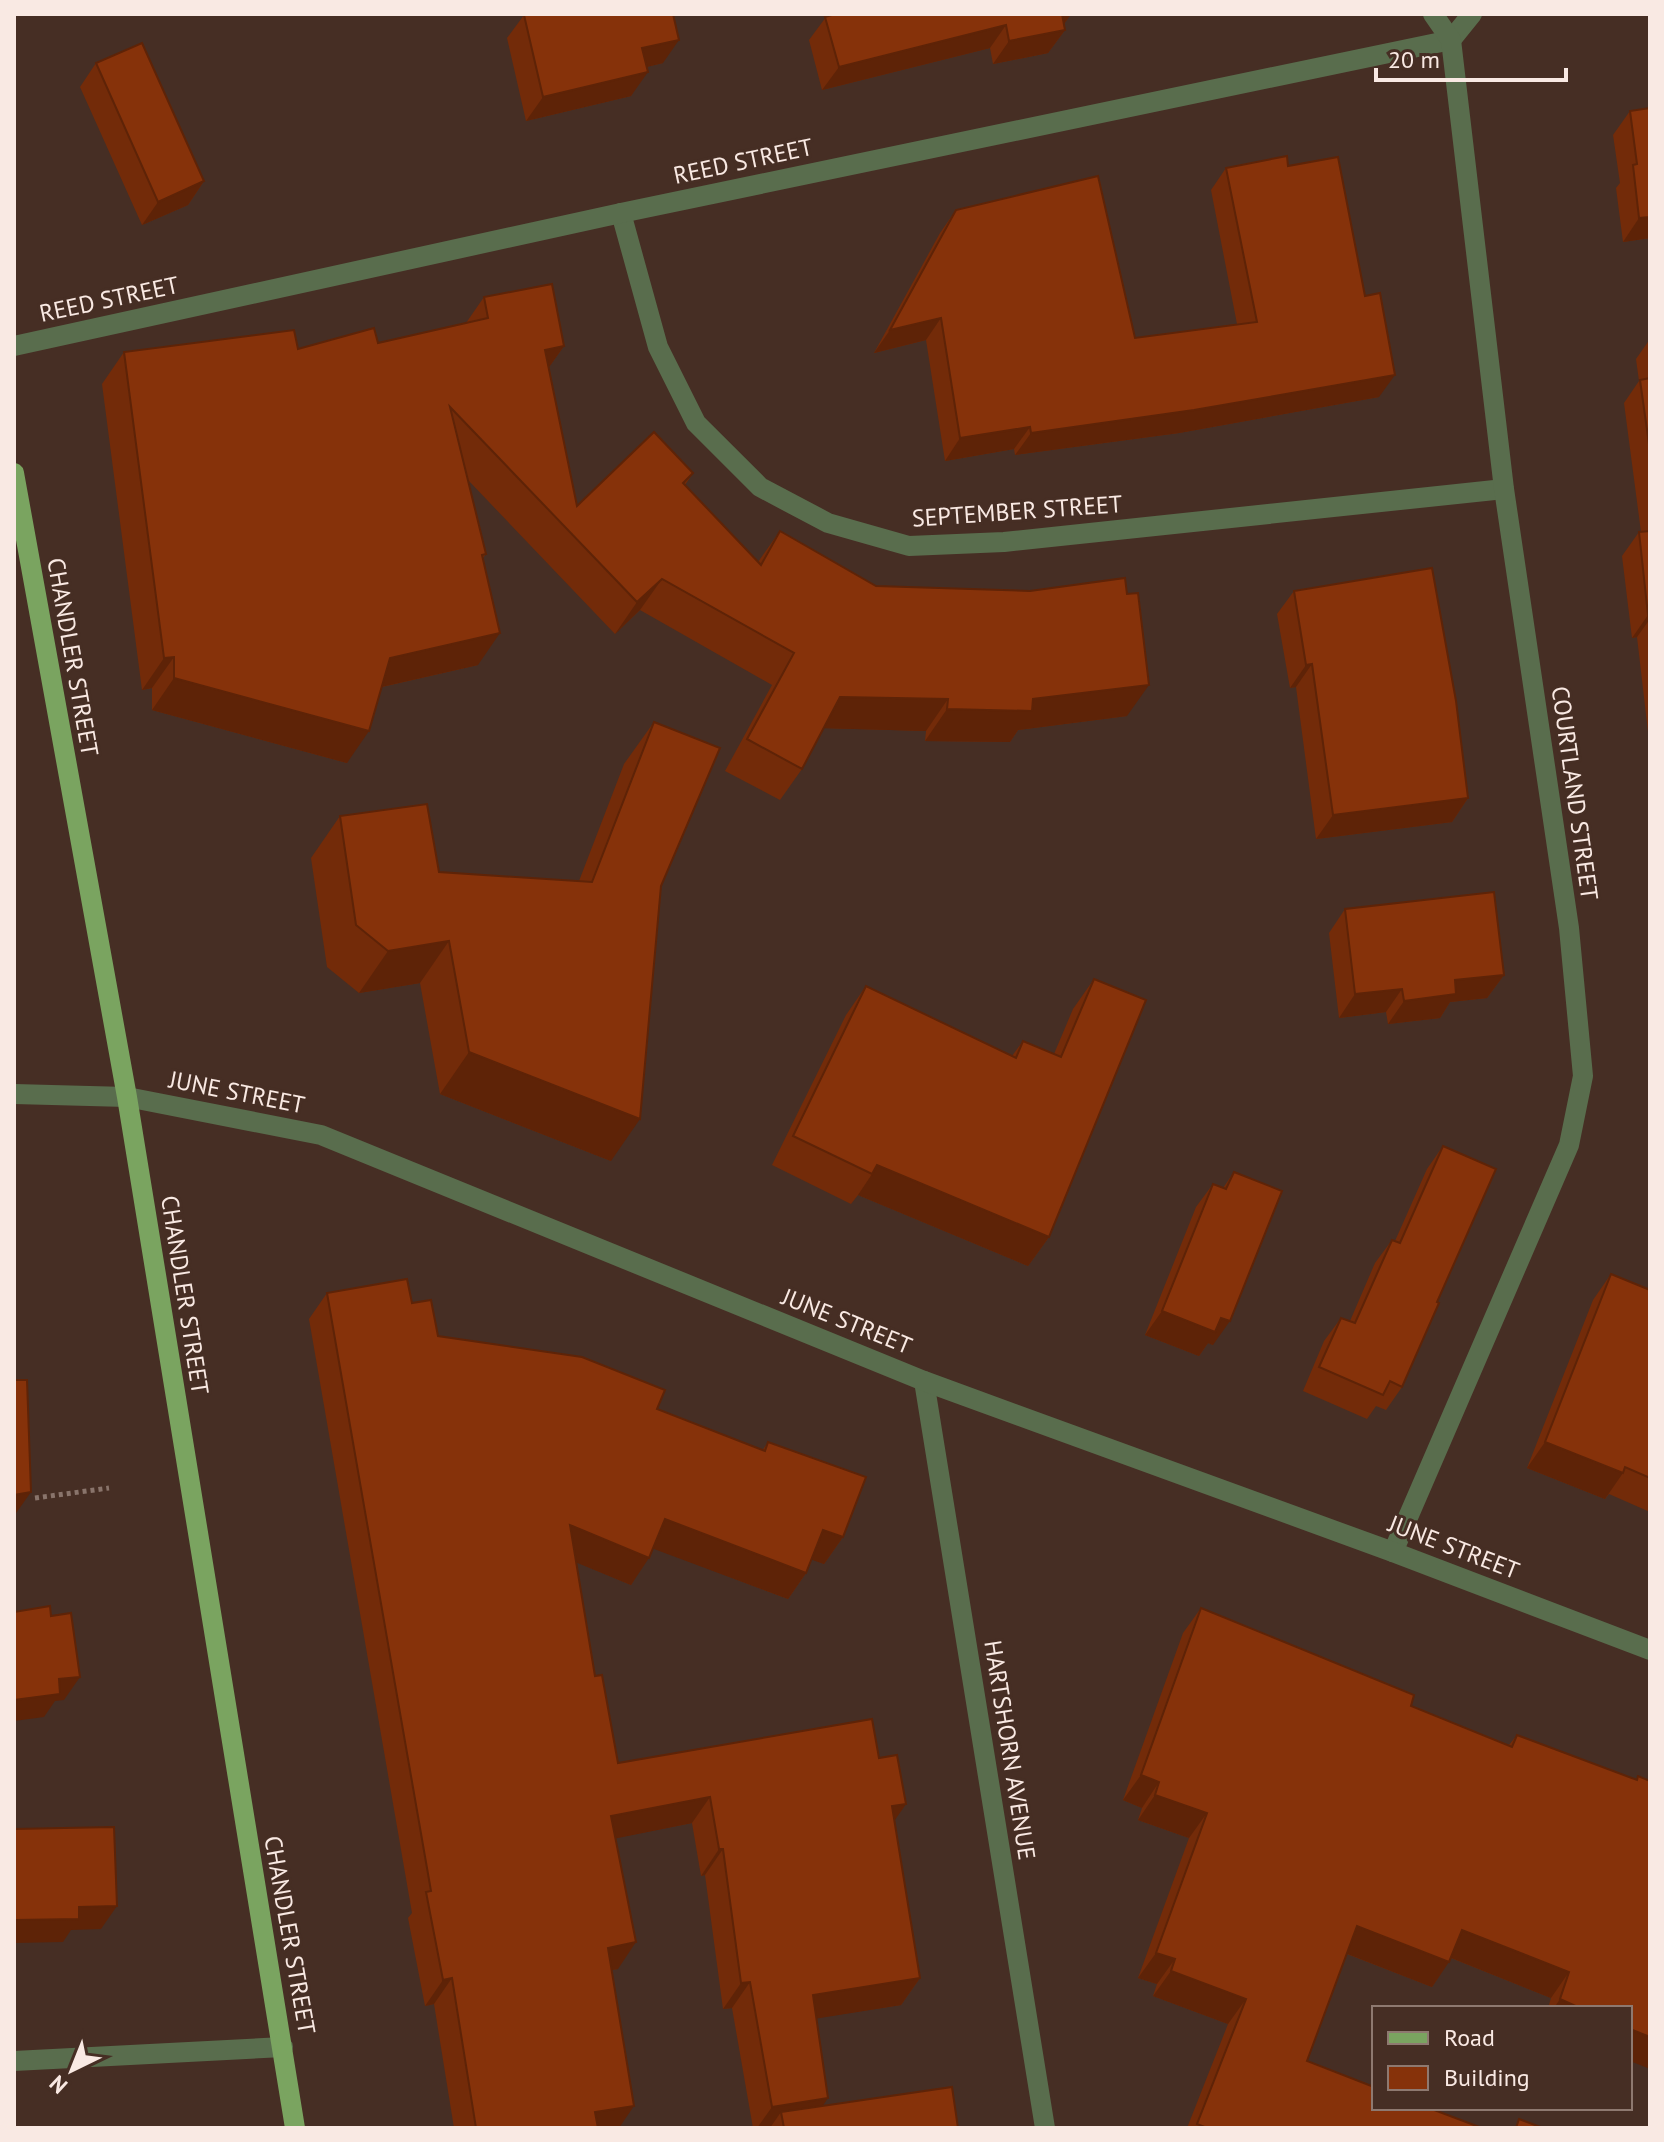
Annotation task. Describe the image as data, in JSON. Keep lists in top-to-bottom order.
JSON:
{
  "streets": {
    "main road": ["CHANDLER STREET"],
    "street": [
      "REED STREET",
      "SEPTEMBER STREET",
      "COURTLAND STREET",
      "JUNE STREET",
      "HARTSHORN AVENUE"
    ]
  },
  "crossings": [
    ["REED STREET", "SEPTEMBER STREET"],
    ["REED STREET", "COURTLAND STREET"],
    ["SEPTEMBER STREET", "COURTLAND STREET"],
    ["CHANDLER STREET", "JUNE STREET"],
    ["COURTLAND STREET", "JUNE STREET"],
    ["JUNE STREET", "HARTSHORN AVENUE"]
  ],
  "legend": ["Road", "Building"],
  "scale_bar": "20 m",
  "north": "bottom left"
}
